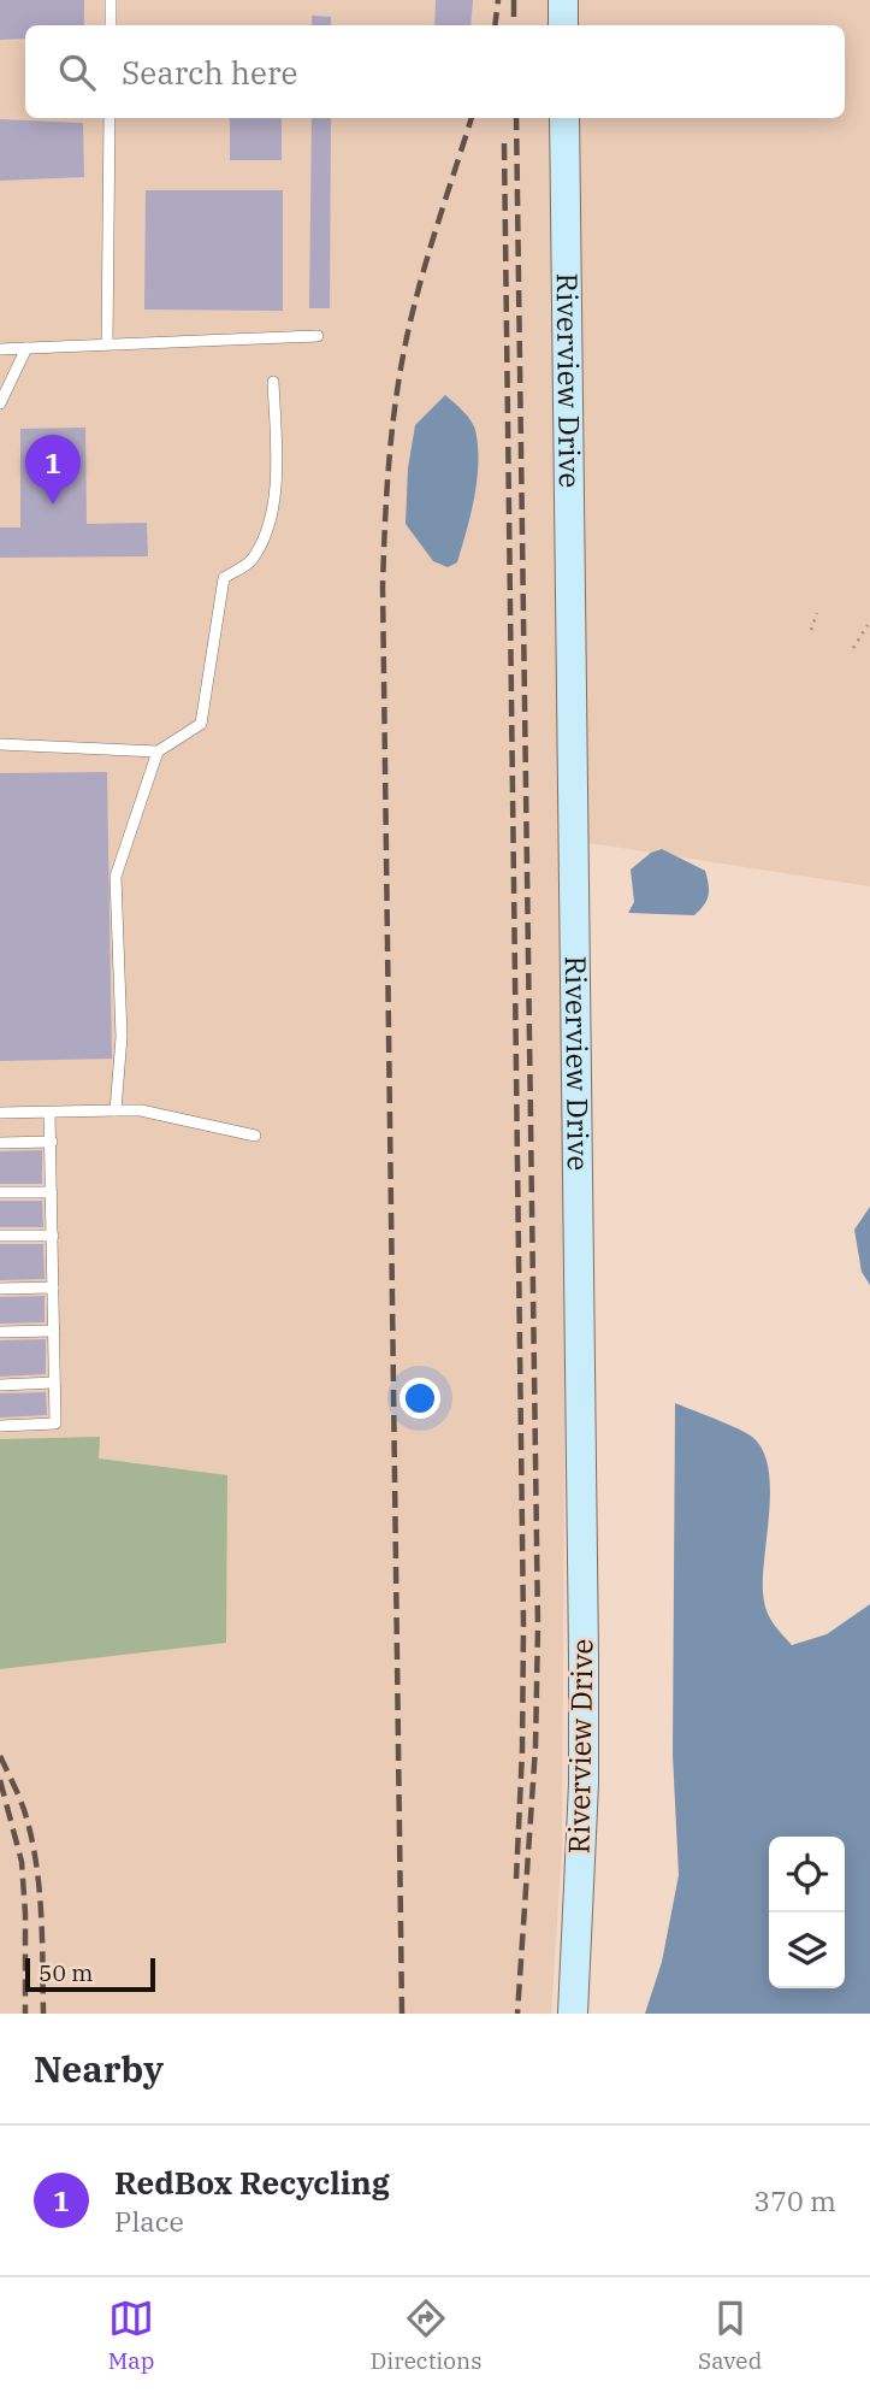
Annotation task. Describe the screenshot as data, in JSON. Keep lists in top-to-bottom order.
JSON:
{
  "streets": {
    "street": ["Riverview Drive"]
  },
  "scale_bar": "50 m",
  "page": {
    "search": "Search here",
    "pins": "1",
    "scale": "50 m",
    "heading": "Nearby",
    "list": [
      {
        "mark": "1",
        "name": "RedBox Recycling",
        "note": "Place",
        "value": "370 m"
      }
    ],
    "nav": ["Map", "Directions", "Saved"]
  }
}
